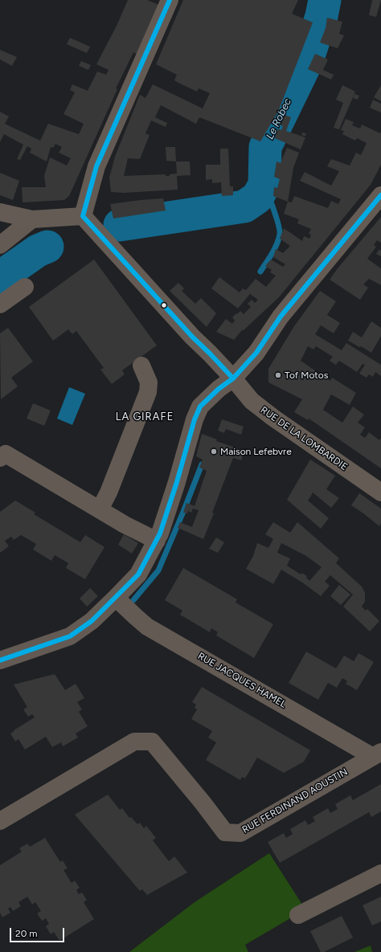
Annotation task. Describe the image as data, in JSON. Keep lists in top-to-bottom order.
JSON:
{
  "streets": {
    "main road": ["RUE DE LA LOMBARDIE"],
    "street": ["RUE JACQUES HAMEL", "RUE FERDINAND AOUSTIN"]
  },
  "crossings": [
    ["RUE JACQUES HAMEL", "RUE FERDINAND AOUSTIN"]
  ],
  "districts": ["LA GIRAFE"],
  "water": ["Le Robec"],
  "places": ["Tof Motos", "Maison Lefebvre"],
  "scale_bar": "20 m"
}
